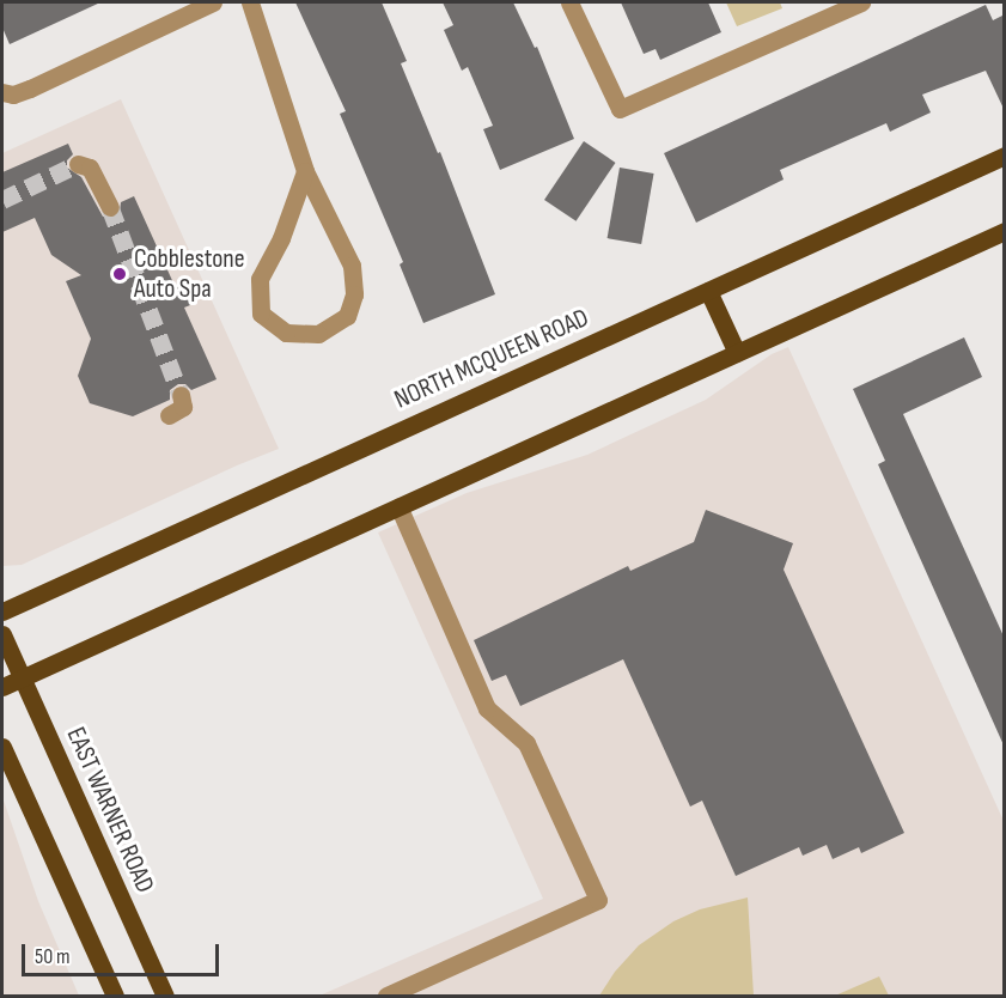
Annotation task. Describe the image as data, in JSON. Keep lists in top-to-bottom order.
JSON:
{
  "streets": {
    "main road": ["NORTH MCQUEEN ROAD", "EAST WARNER ROAD"]
  },
  "places": ["Cobblestone Auto Spa"],
  "scale_bar": "50 m"
}
